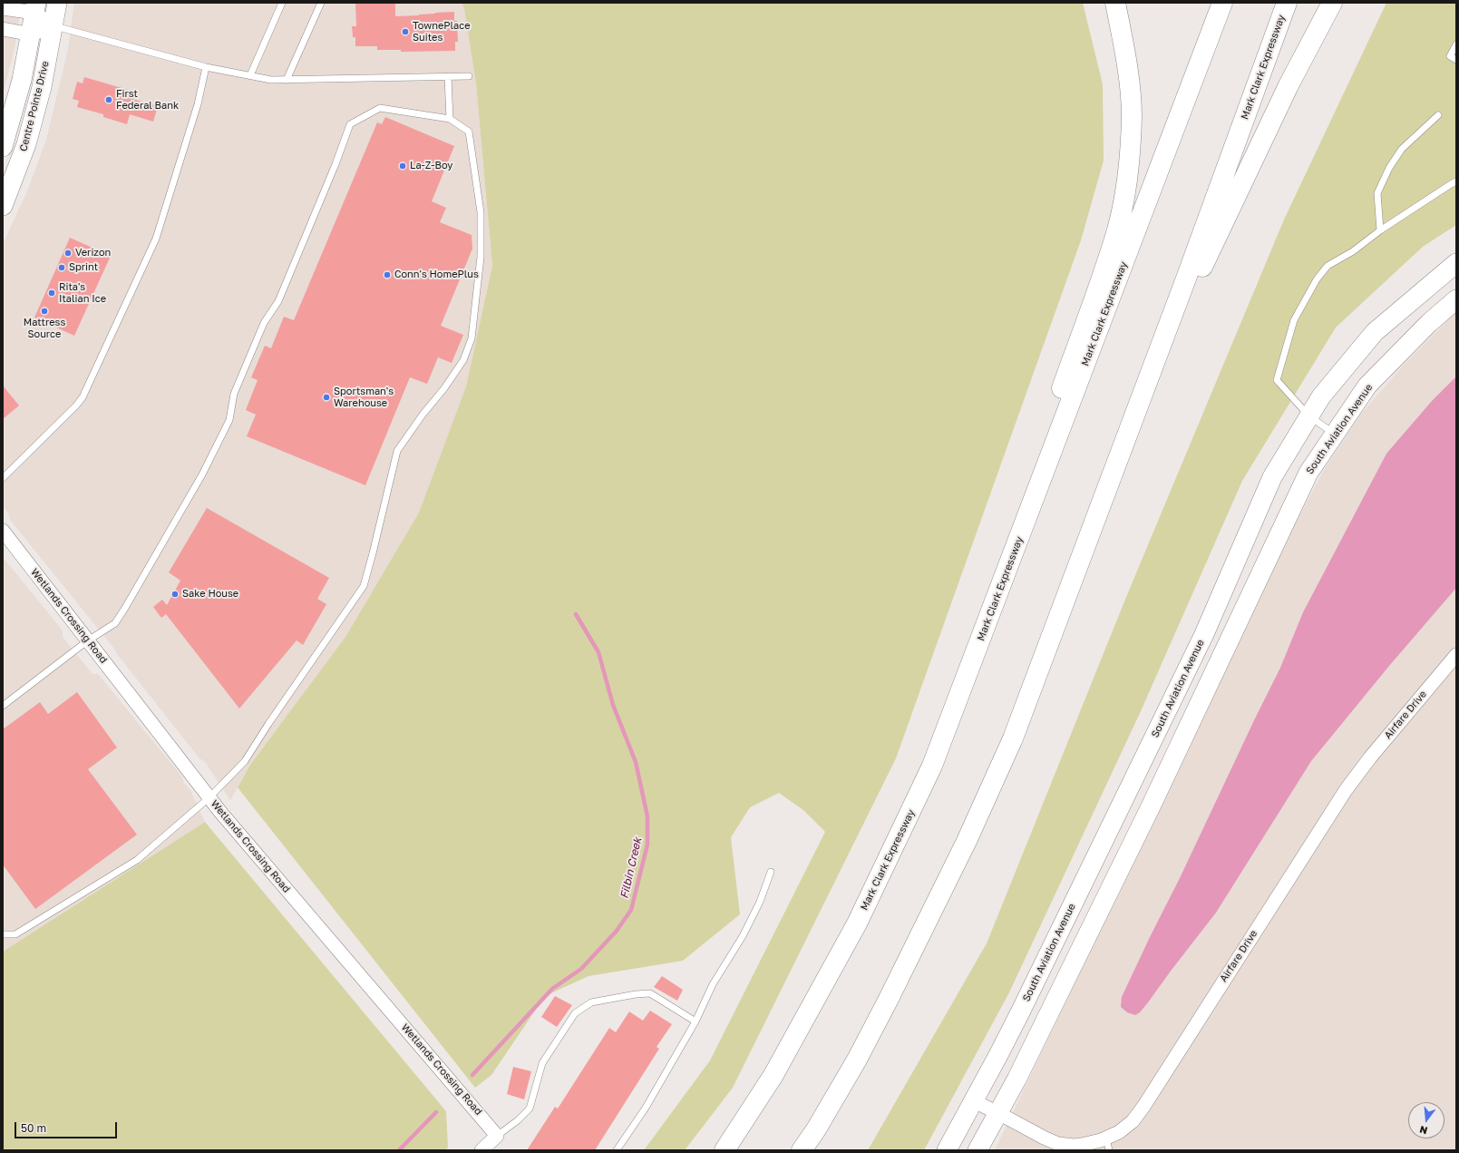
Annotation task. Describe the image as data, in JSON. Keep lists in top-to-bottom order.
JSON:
{
  "streets": {
    "highway": ["Mark Clark Expressway"],
    "street": [
      "Centre Pointe Drive",
      "South Aviation Avenue",
      "Wetlands Crossing Road",
      "Airfare Drive"
    ]
  },
  "crossings": [
    ["South Aviation Avenue", "Airfare Drive"]
  ],
  "water": ["Filbin Creek"],
  "places": [
    "TownePlace Suites",
    "First Federal Bank",
    "La-Z-Boy",
    "Verizon",
    "Sprint",
    "Conn's HomePlus",
    "Rita's Italian Ice",
    "Mattress Source",
    "Sportsman's Warehouse",
    "Sake House"
  ],
  "scale_bar": "50 m",
  "north": "bottom"
}
